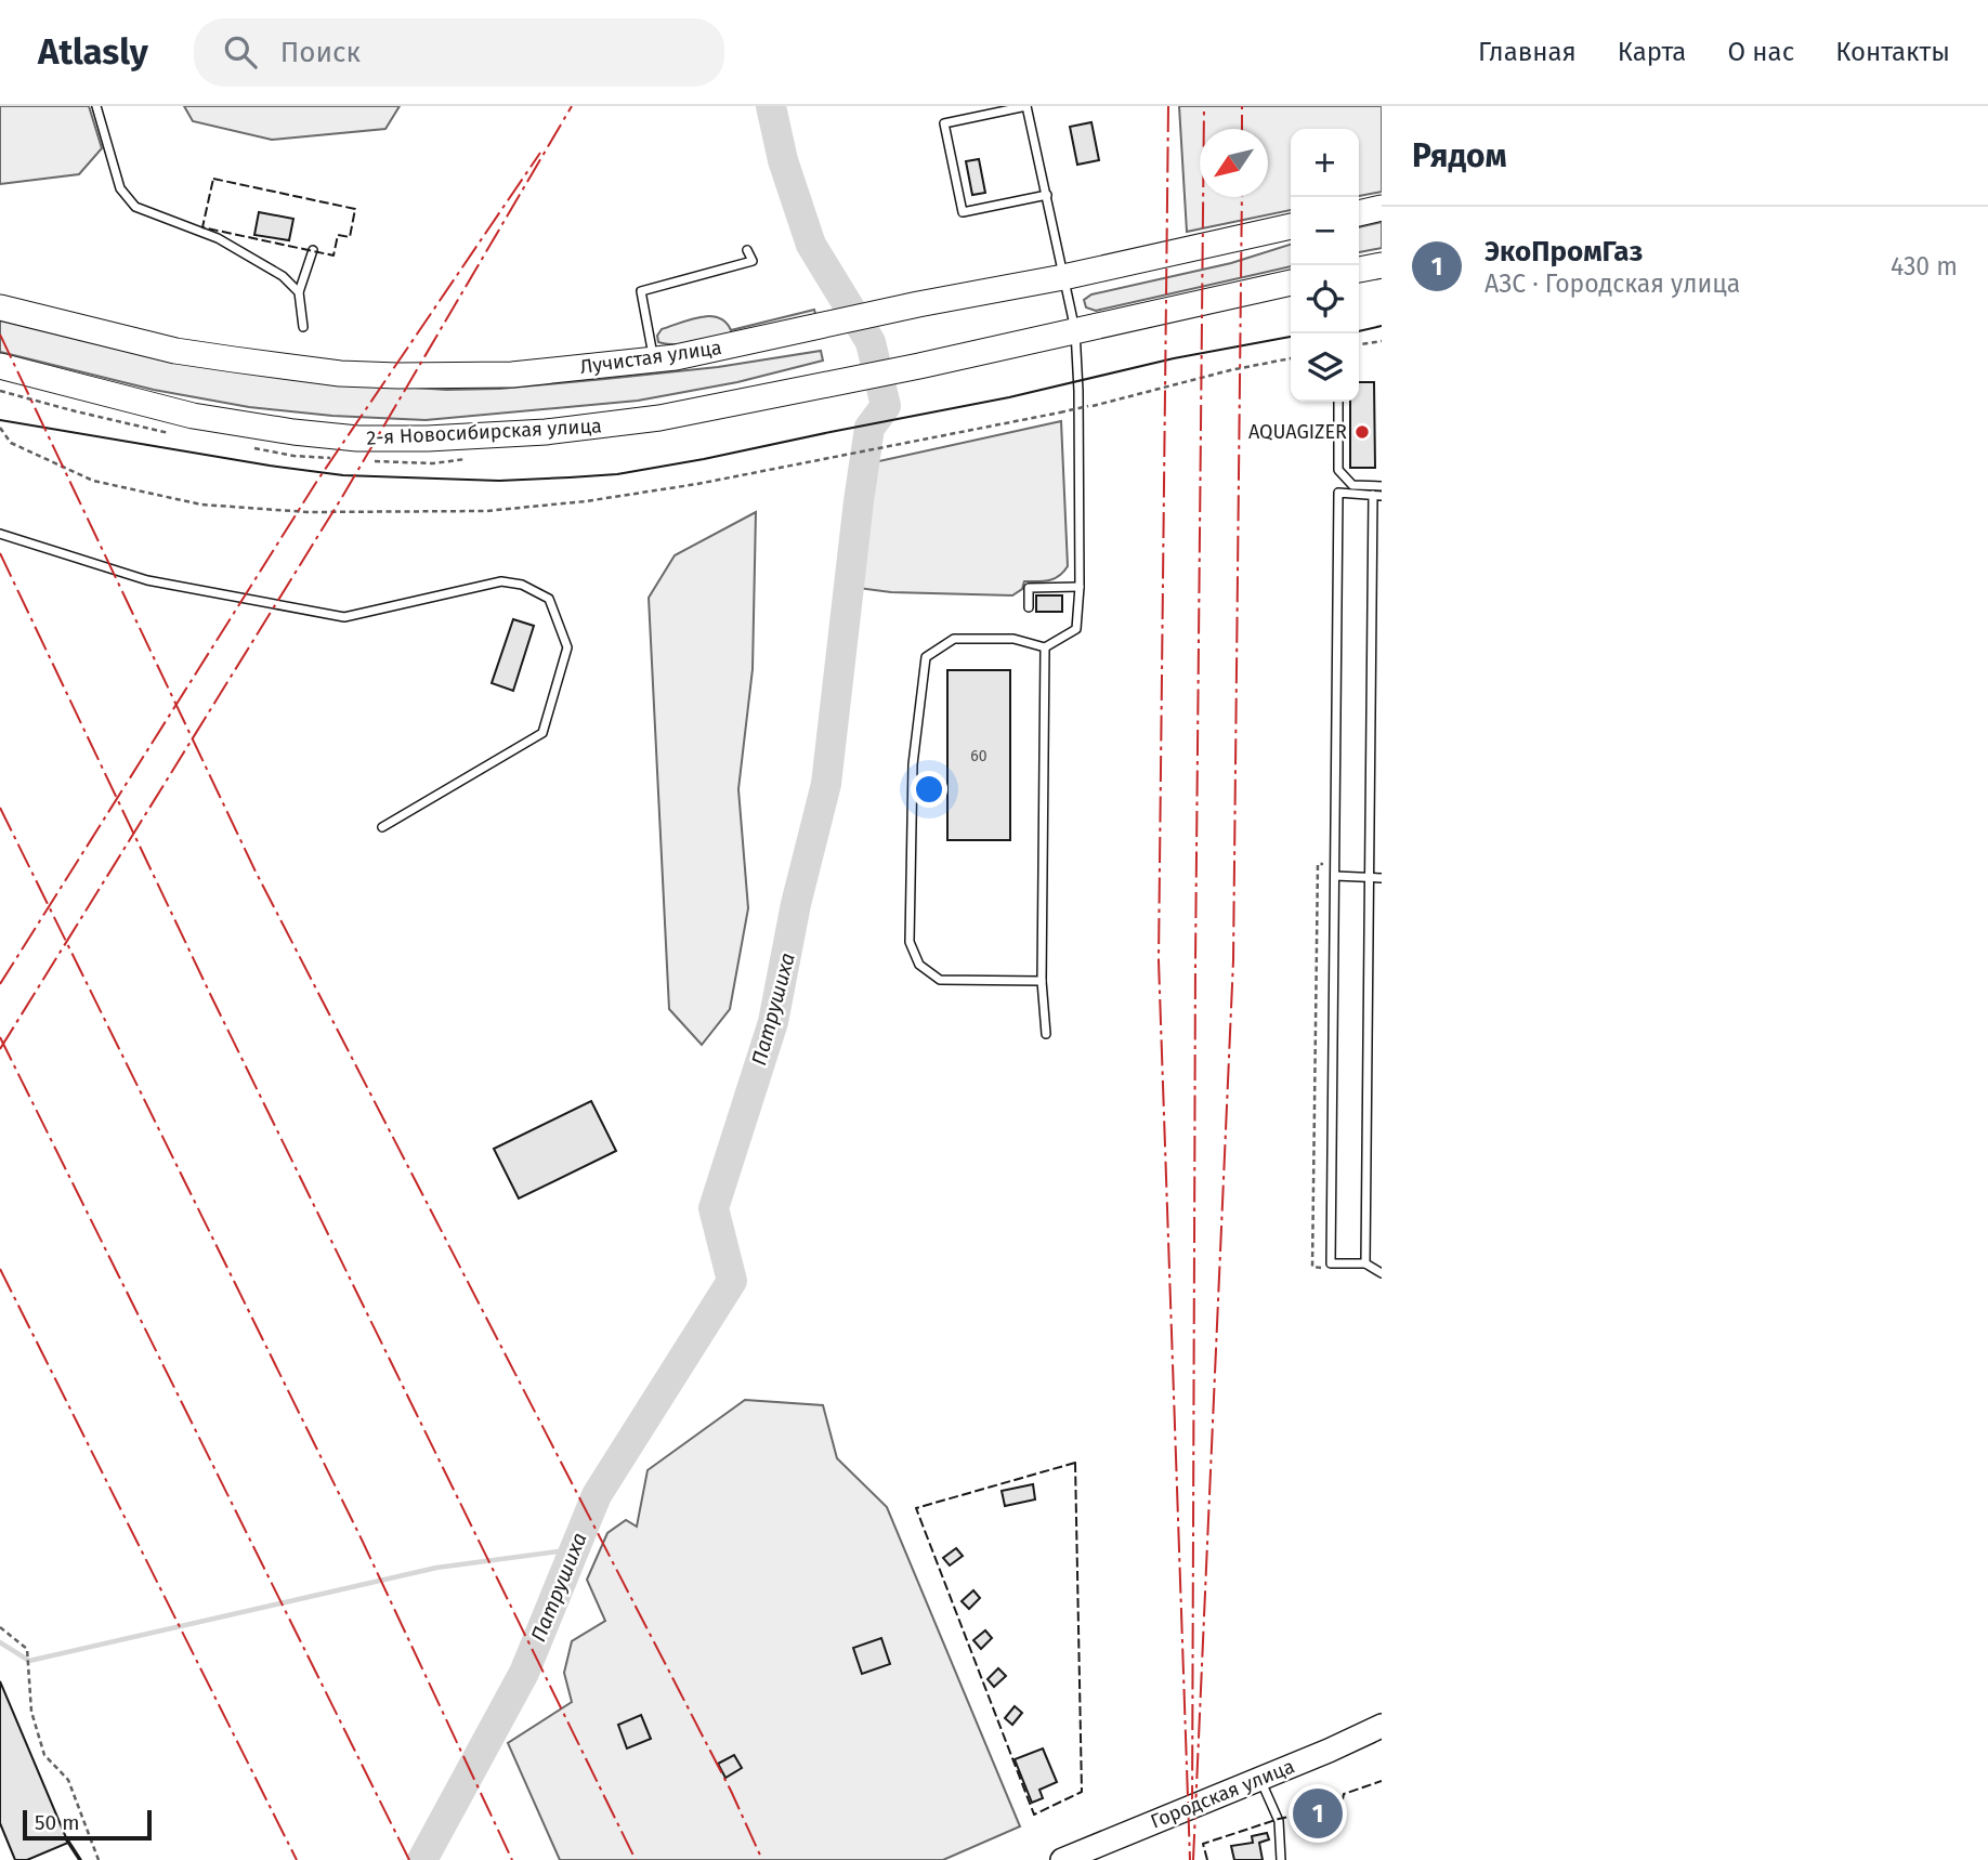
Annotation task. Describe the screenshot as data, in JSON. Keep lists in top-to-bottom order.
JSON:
{
  "streets": {
    "main road": ["Лучистая улица", "2-я Новосибирская улица"],
    "street": ["Городская улица"]
  },
  "water": ["Патрушиха"],
  "places": ["AQUAGIZER"],
  "house_numbers": ["60"],
  "scale_bar": "50 m",
  "north": "bottom left",
  "page": {
    "header": "Atlasly",
    "search": "Поиск",
    "nav": [
      "Главная",
      "Карта",
      "О нас",
      "Контакты"
    ],
    "heading": "Рядом",
    "map_buttons": ["+", "−"],
    "list": [
      {
        "mark": "1",
        "name": "ЭкоПромГаз",
        "note": "АЗС · Городская улица",
        "value": "430 m"
      }
    ],
    "pins": "1",
    "scale": "50 m"
  }
}
